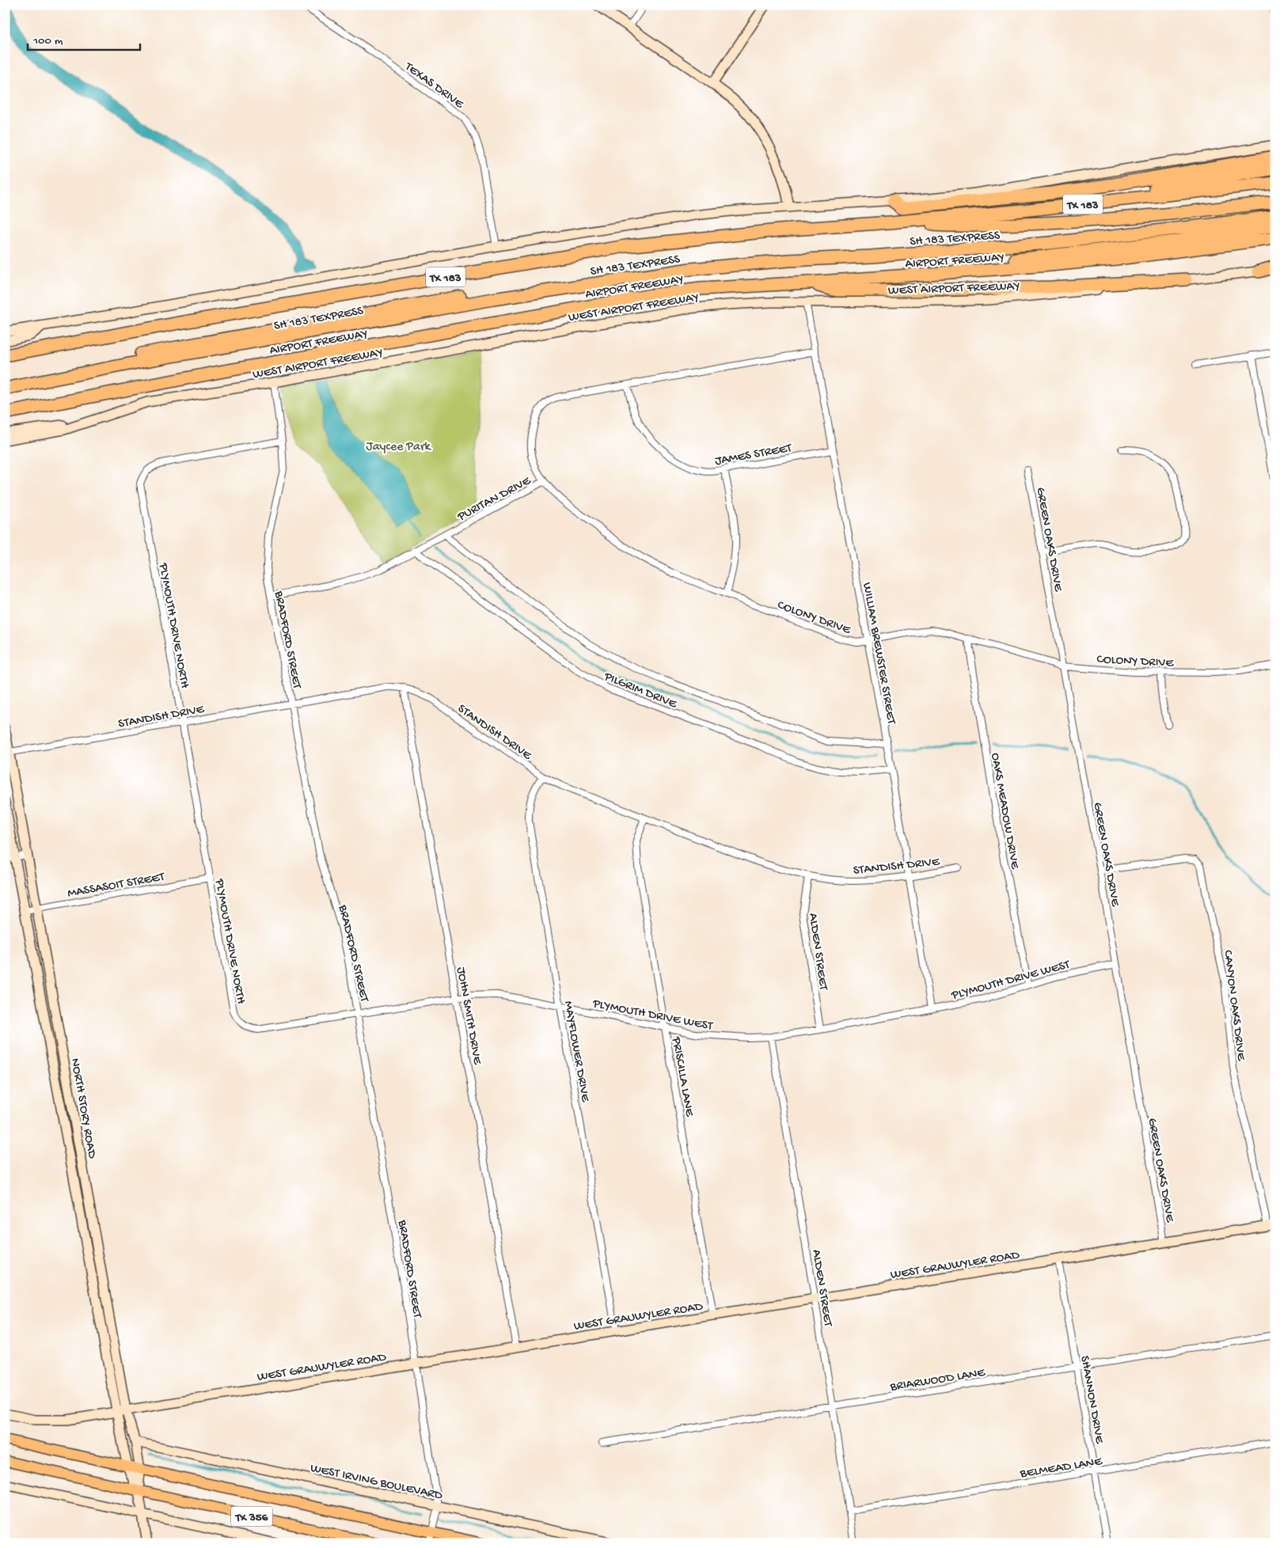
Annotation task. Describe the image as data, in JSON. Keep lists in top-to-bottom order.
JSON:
{
  "streets": {
    "highway": ["TX 183", "SH 183 TEXPRESS", "AIRPORT FREEWAY"],
    "main road": [
      "WEST AIRPORT FREEWAY",
      "NORTH STORY ROAD",
      "WEST GRAUWYLER ROAD",
      "WEST IRVING BOULEVARD",
      "TX 356"
    ],
    "street": [
      "TEXAS DRIVE",
      "JAMES STREET",
      "PURITAN DRIVE",
      "GREEN OAKS DRIVE",
      "COLONY DRIVE",
      "PLYMOUTH DRIVE NORTH",
      "BRADFORD STREET",
      "WILLIAM BREWSTER STREET",
      "PILGRIM DRIVE",
      "STANDISH DRIVE",
      "OAKS MEADOW DRIVE",
      "MASSASOIT STREET",
      "ALDEN STREET",
      "PLYMOUTH DRIVE WEST",
      "CANYON OAKS DRIVE",
      "JOHN SMITH DRIVE",
      "MAYFLOWER DRIVE",
      "PRISCILLA LANE",
      "BRIARWOOD LANE",
      "SHANNON DRIVE",
      "BELMEAD LANE"
    ]
  },
  "crossings": [
    ["WEST AIRPORT FREEWAY", "BRADFORD STREET"],
    ["WEST AIRPORT FREEWAY", "WILLIAM BREWSTER STREET"],
    ["JAMES STREET", "PURITAN DRIVE"],
    ["JAMES STREET", "WILLIAM BREWSTER STREET"],
    ["PURITAN DRIVE", "COLONY DRIVE"],
    ["PURITAN DRIVE", "BRADFORD STREET"],
    ["PURITAN DRIVE", "WILLIAM BREWSTER STREET"],
    ["PURITAN DRIVE", "PILGRIM DRIVE"],
    ["GREEN OAKS DRIVE", "COLONY DRIVE"],
    ["GREEN OAKS DRIVE", "PLYMOUTH DRIVE WEST"],
    ["GREEN OAKS DRIVE", "CANYON OAKS DRIVE"],
    ["GREEN OAKS DRIVE", "WEST GRAUWYLER ROAD"],
    ["COLONY DRIVE", "WILLIAM BREWSTER STREET"],
    ["COLONY DRIVE", "OAKS MEADOW DRIVE"],
    ["PLYMOUTH DRIVE NORTH", "BRADFORD STREET"],
    ["PLYMOUTH DRIVE NORTH", "STANDISH DRIVE"],
    ["PLYMOUTH DRIVE NORTH", "MASSASOIT STREET"],
    ["PLYMOUTH DRIVE NORTH", "PLYMOUTH DRIVE WEST"],
    ["BRADFORD STREET", "STANDISH DRIVE"],
    ["BRADFORD STREET", "PLYMOUTH DRIVE WEST"],
    ["BRADFORD STREET", "WEST GRAUWYLER ROAD"],
    ["BRADFORD STREET", "WEST IRVING BOULEVARD"],
    ["WILLIAM BREWSTER STREET", "PILGRIM DRIVE"],
    ["WILLIAM BREWSTER STREET", "STANDISH DRIVE"],
    ["WILLIAM BREWSTER STREET", "PLYMOUTH DRIVE WEST"],
    ["STANDISH DRIVE", "ALDEN STREET"],
    ["STANDISH DRIVE", "JOHN SMITH DRIVE"],
    ["STANDISH DRIVE", "MAYFLOWER DRIVE"],
    ["STANDISH DRIVE", "PRISCILLA LANE"],
    ["STANDISH DRIVE", "NORTH STORY ROAD"],
    ["OAKS MEADOW DRIVE", "PLYMOUTH DRIVE WEST"],
    ["MASSASOIT STREET", "NORTH STORY ROAD"],
    ["ALDEN STREET", "PLYMOUTH DRIVE WEST"],
    ["ALDEN STREET", "WEST GRAUWYLER ROAD"],
    ["ALDEN STREET", "BRIARWOOD LANE"],
    ["ALDEN STREET", "BELMEAD LANE"],
    ["PLYMOUTH DRIVE WEST", "JOHN SMITH DRIVE"],
    ["PLYMOUTH DRIVE WEST", "MAYFLOWER DRIVE"],
    ["PLYMOUTH DRIVE WEST", "PRISCILLA LANE"],
    ["CANYON OAKS DRIVE", "WEST GRAUWYLER ROAD"],
    ["JOHN SMITH DRIVE", "WEST GRAUWYLER ROAD"],
    ["MAYFLOWER DRIVE", "WEST GRAUWYLER ROAD"],
    ["PRISCILLA LANE", "WEST GRAUWYLER ROAD"],
    ["NORTH STORY ROAD", "WEST GRAUWYLER ROAD"],
    ["NORTH STORY ROAD", "WEST IRVING BOULEVARD"],
    ["NORTH STORY ROAD", "TX 356"],
    ["WEST GRAUWYLER ROAD", "SHANNON DRIVE"],
    ["BRIARWOOD LANE", "SHANNON DRIVE"],
    ["SHANNON DRIVE", "BELMEAD LANE"]
  ],
  "parks": ["Jaycee Park"],
  "scale_bar": "100 m"
}
